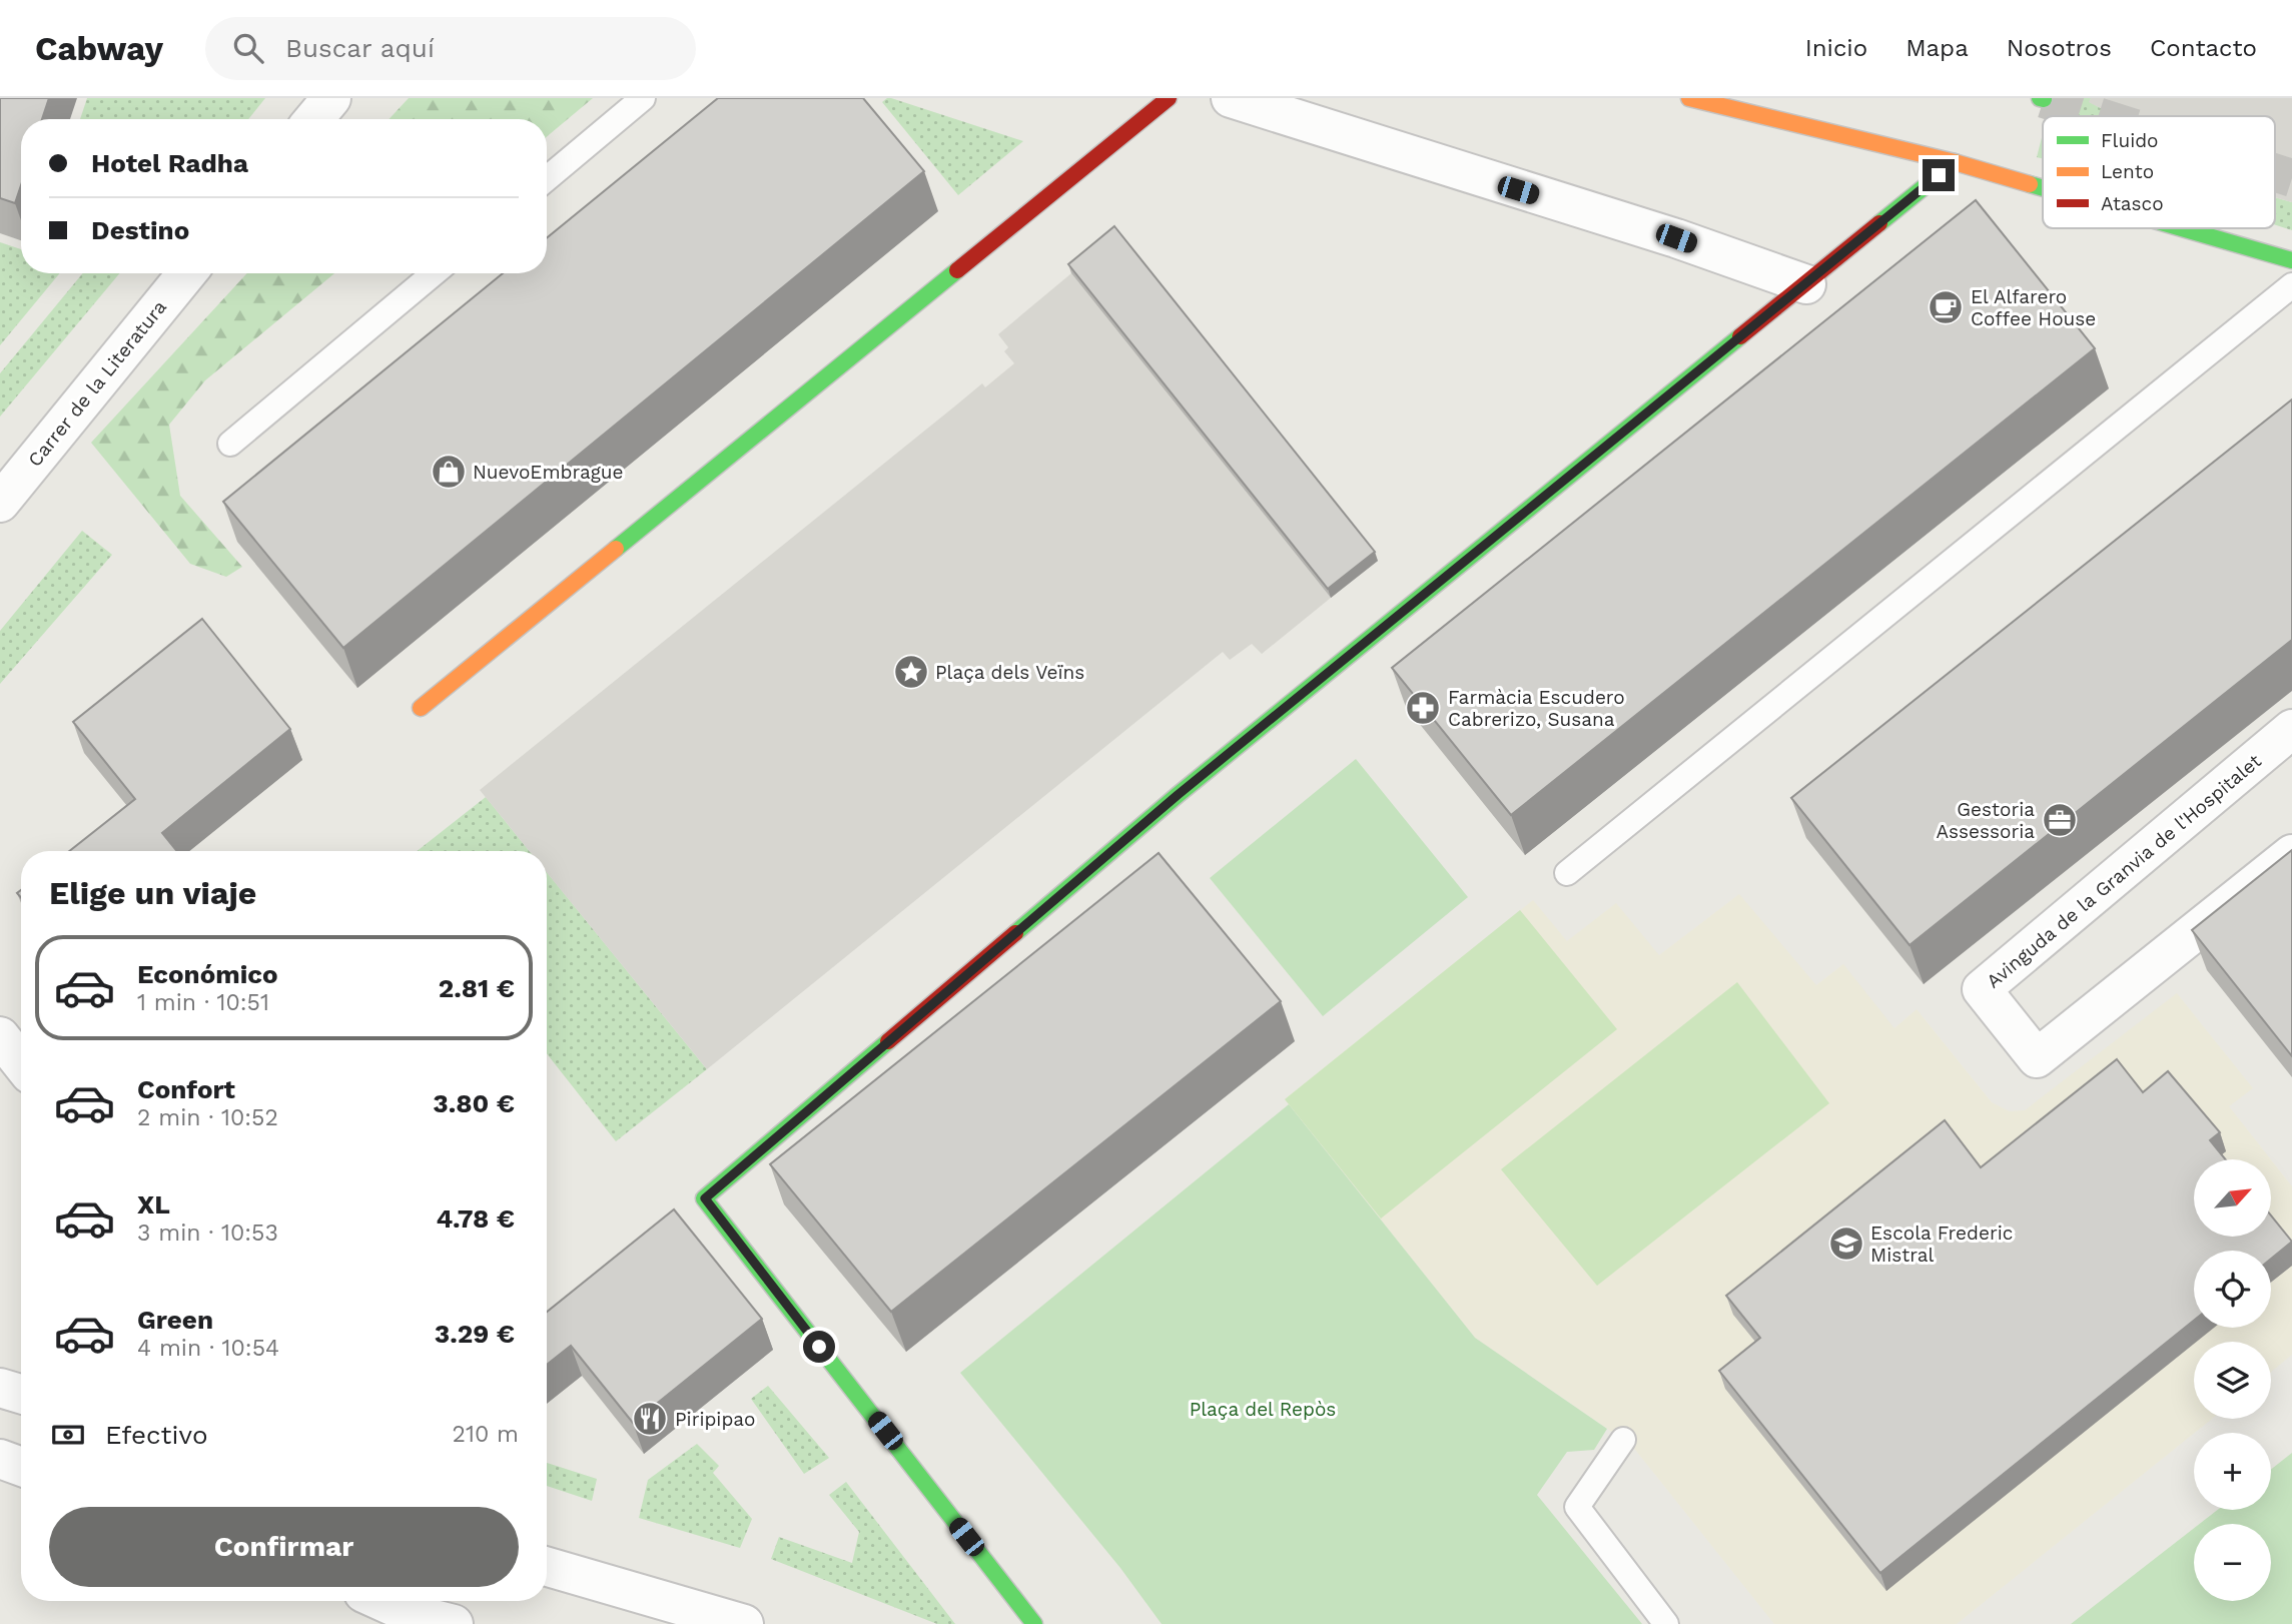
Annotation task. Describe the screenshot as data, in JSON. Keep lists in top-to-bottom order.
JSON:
{
  "streets": {
    "street": ["Carrer de la Literatura", "Avinguda de la Granvia de l'Hospitalet"]
  },
  "parks": ["Plaça del Repòs"],
  "places": {
    "cafe": ["El Alfarero Coffee House"],
    "shop": ["NuevoEmbrague"],
    "place": ["Plaça dels Veïns"],
    "pharmacy": ["Farmàcia Escudero Cabrerizo, Susana"],
    "office": ["Gestoria Assessoria"],
    "school or university": ["Escola Frederic Mistral"],
    "restaurant": ["Piripipao"]
  },
  "legend": ["Fluido", "Lento", "Atasco"],
  "north": "top right",
  "page": {
    "header": "Cabway",
    "search": "Buscar aquí",
    "nav": [
      "Inicio",
      "Mapa",
      "Nosotros",
      "Contacto"
    ],
    "banner": ["Hotel Radha", "Destino"],
    "heading": "Elige un viaje",
    "list": [
      {
        "name": "Económico",
        "note": "1 min · 10:51",
        "value": "2.81 €"
      },
      {
        "name": "Confort",
        "note": "2 min · 10:52",
        "value": "3.80 €"
      },
      {
        "name": "XL",
        "note": "3 min · 10:53",
        "value": "4.78 €"
      },
      {
        "name": "Green",
        "note": "4 min · 10:54",
        "value": "3.29 €"
      }
    ],
    "map_buttons": ["+", "−"],
    "pay": ["Efectivo", "210 m"],
    "buttons": "Confirmar"
  }
}
